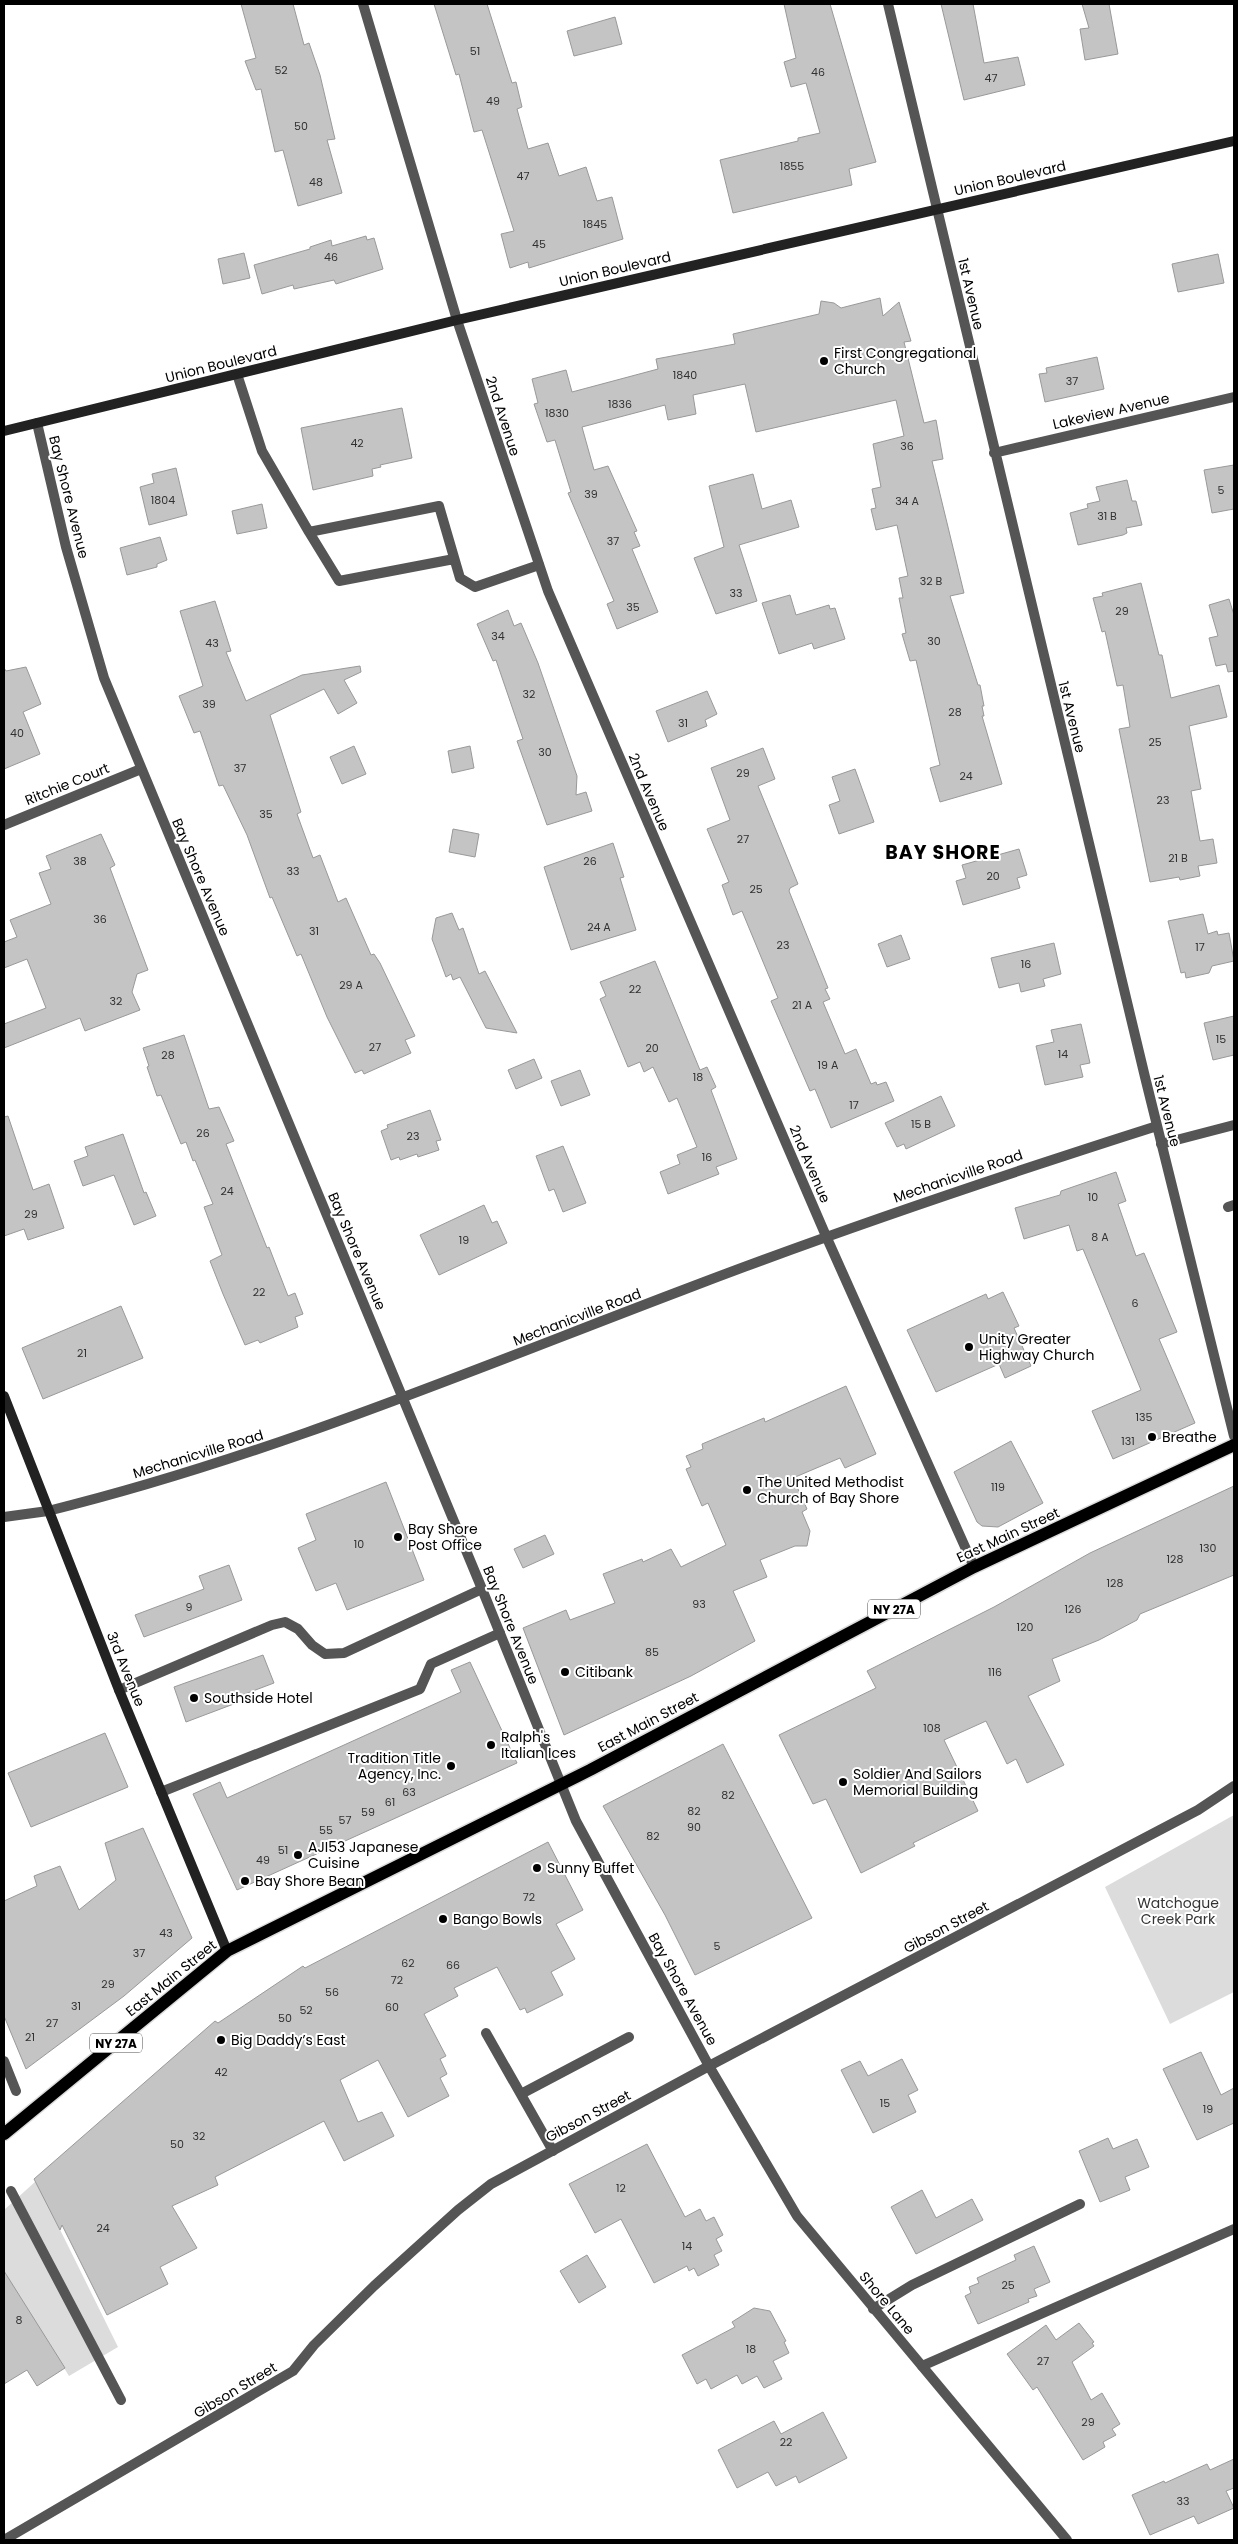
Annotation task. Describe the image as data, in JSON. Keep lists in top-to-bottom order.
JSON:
{
  "streets": {
    "main road": [
      "Union Boulevard",
      "East Main Street",
      "NY 27A",
      "3rd Avenue"
    ],
    "street": [
      "1st Avenue",
      "Lakeview Avenue",
      "2nd Avenue",
      "Bay Shore Avenue",
      "Ritchie Court",
      "Mechanicville Road",
      "Gibson Street",
      "Shore Lane"
    ]
  },
  "crossings": [
    ["Union Boulevard", "1st Avenue"],
    ["Union Boulevard", "2nd Avenue"],
    ["Union Boulevard", "Bay Shore Avenue"],
    ["1st Avenue", "Lakeview Avenue"],
    ["1st Avenue", "Mechanicville Road"],
    ["2nd Avenue", "Mechanicville Road"],
    ["2nd Avenue", "East Main Street"],
    ["Bay Shore Avenue", "Ritchie Court"],
    ["Bay Shore Avenue", "Mechanicville Road"],
    ["Bay Shore Avenue", "East Main Street"],
    ["Bay Shore Avenue", "Gibson Street"],
    ["Bay Shore Avenue", "Shore Lane"],
    ["Mechanicville Road", "3rd Avenue"],
    ["East Main Street", "3rd Avenue"],
    ["Gibson Street", "Shore Lane"]
  ],
  "districts": ["BAY SHORE"],
  "parks": ["Watchogue Creek Park"],
  "places": [
    "First Congregational Church",
    "Unity Greater Highway Church",
    "Breathe",
    "The United Methodist Church of Bay Shore",
    "Bay Shore Post Office",
    "Citibank",
    "Southside Hotel",
    "Ralph's Italian Ices",
    "Tradition Title Agency, Inc.",
    "Soldier And Sailors Memorial Building",
    "AJI53 Japanese Cuisine",
    "Sunny Buffet",
    "Bay Shore Bean",
    "Bango Bowls",
    "Big Daddy’s East"
  ],
  "house_numbers": [
    "51",
    "52",
    "46",
    "47",
    "49",
    "50",
    "1855",
    "47",
    "48",
    "1845",
    "45",
    "46",
    "1840",
    "37",
    "1836",
    "1830",
    "42",
    "36",
    "5",
    "39",
    "1804",
    "34 A",
    "31 B",
    "37",
    "32 B",
    "33",
    "35",
    "29",
    "34",
    "30",
    "43",
    "32",
    "39",
    "28",
    "31",
    "40",
    "25",
    "30",
    "37",
    "29",
    "24",
    "23",
    "35",
    "27",
    "21 B",
    "38",
    "26",
    "33",
    "20",
    "25",
    "36",
    "24 A",
    "31",
    "23",
    "17",
    "16",
    "29 A",
    "22",
    "32",
    "21 A",
    "15",
    "27",
    "20",
    "14",
    "28",
    "19 A",
    "18",
    "17",
    "15 B",
    "26",
    "23",
    "16",
    "24",
    "10",
    "29",
    "8 A",
    "19",
    "22",
    "6",
    "21",
    "135",
    "131",
    "119",
    "10",
    "130",
    "128",
    "128",
    "93",
    "9",
    "126",
    "120",
    "85",
    "116",
    "108",
    "63",
    "82",
    "61",
    "82",
    "59",
    "57",
    "90",
    "55",
    "82",
    "51",
    "49",
    "72",
    "43",
    "5",
    "37",
    "62",
    "66",
    "72",
    "29",
    "56",
    "31",
    "60",
    "52",
    "50",
    "27",
    "21",
    "42",
    "15",
    "19",
    "32",
    "50",
    "12",
    "24",
    "14",
    "25",
    "8",
    "18",
    "27",
    "29",
    "22",
    "33"
  ]
}
